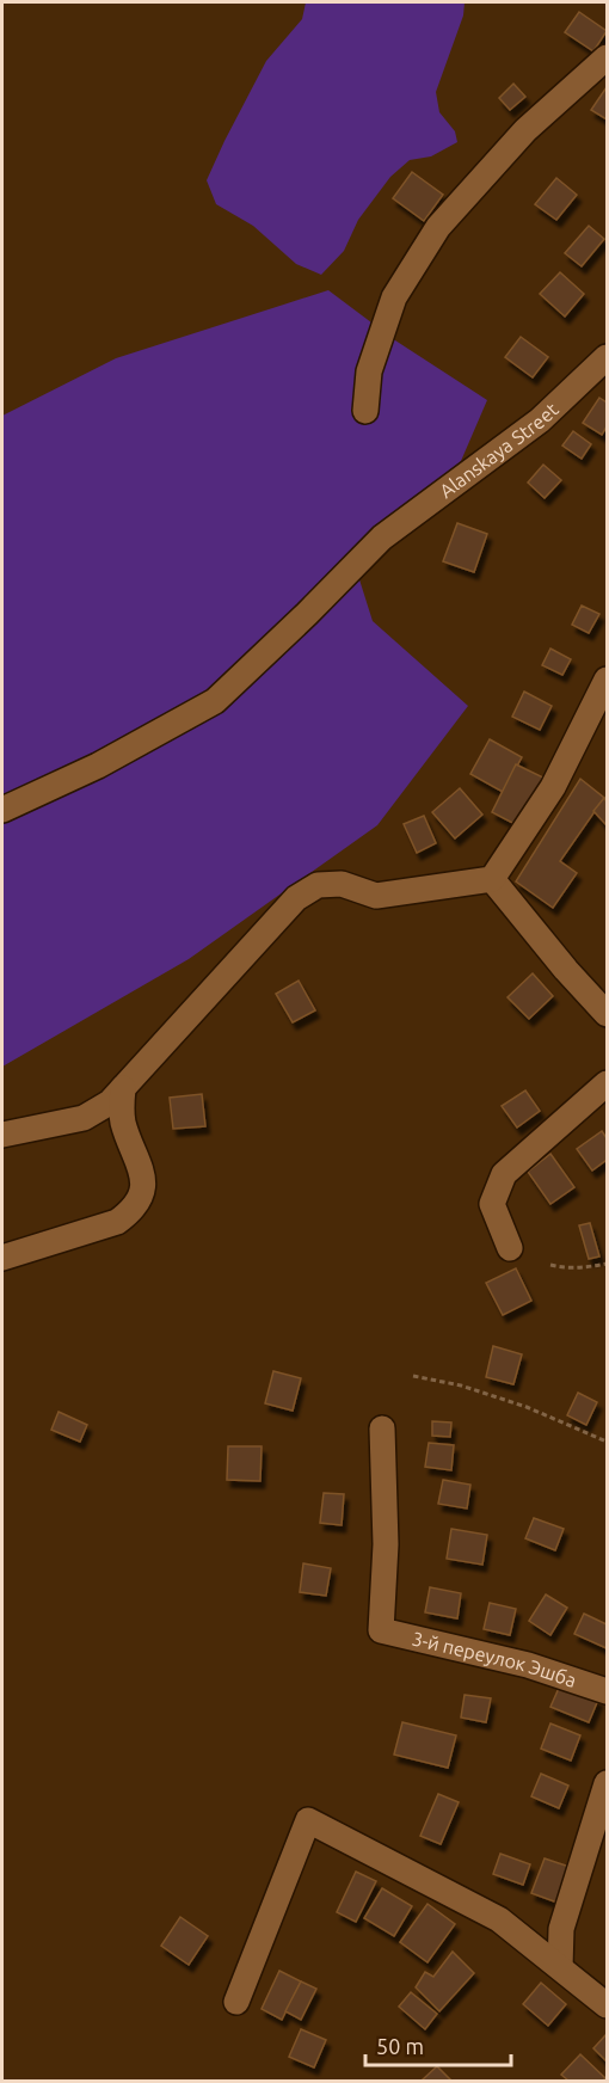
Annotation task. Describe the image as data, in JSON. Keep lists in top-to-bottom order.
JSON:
{
  "streets": {
    "street": ["Alanskaya Street", "3-й переулок Эшба"]
  },
  "scale_bar": "50 m"
}
